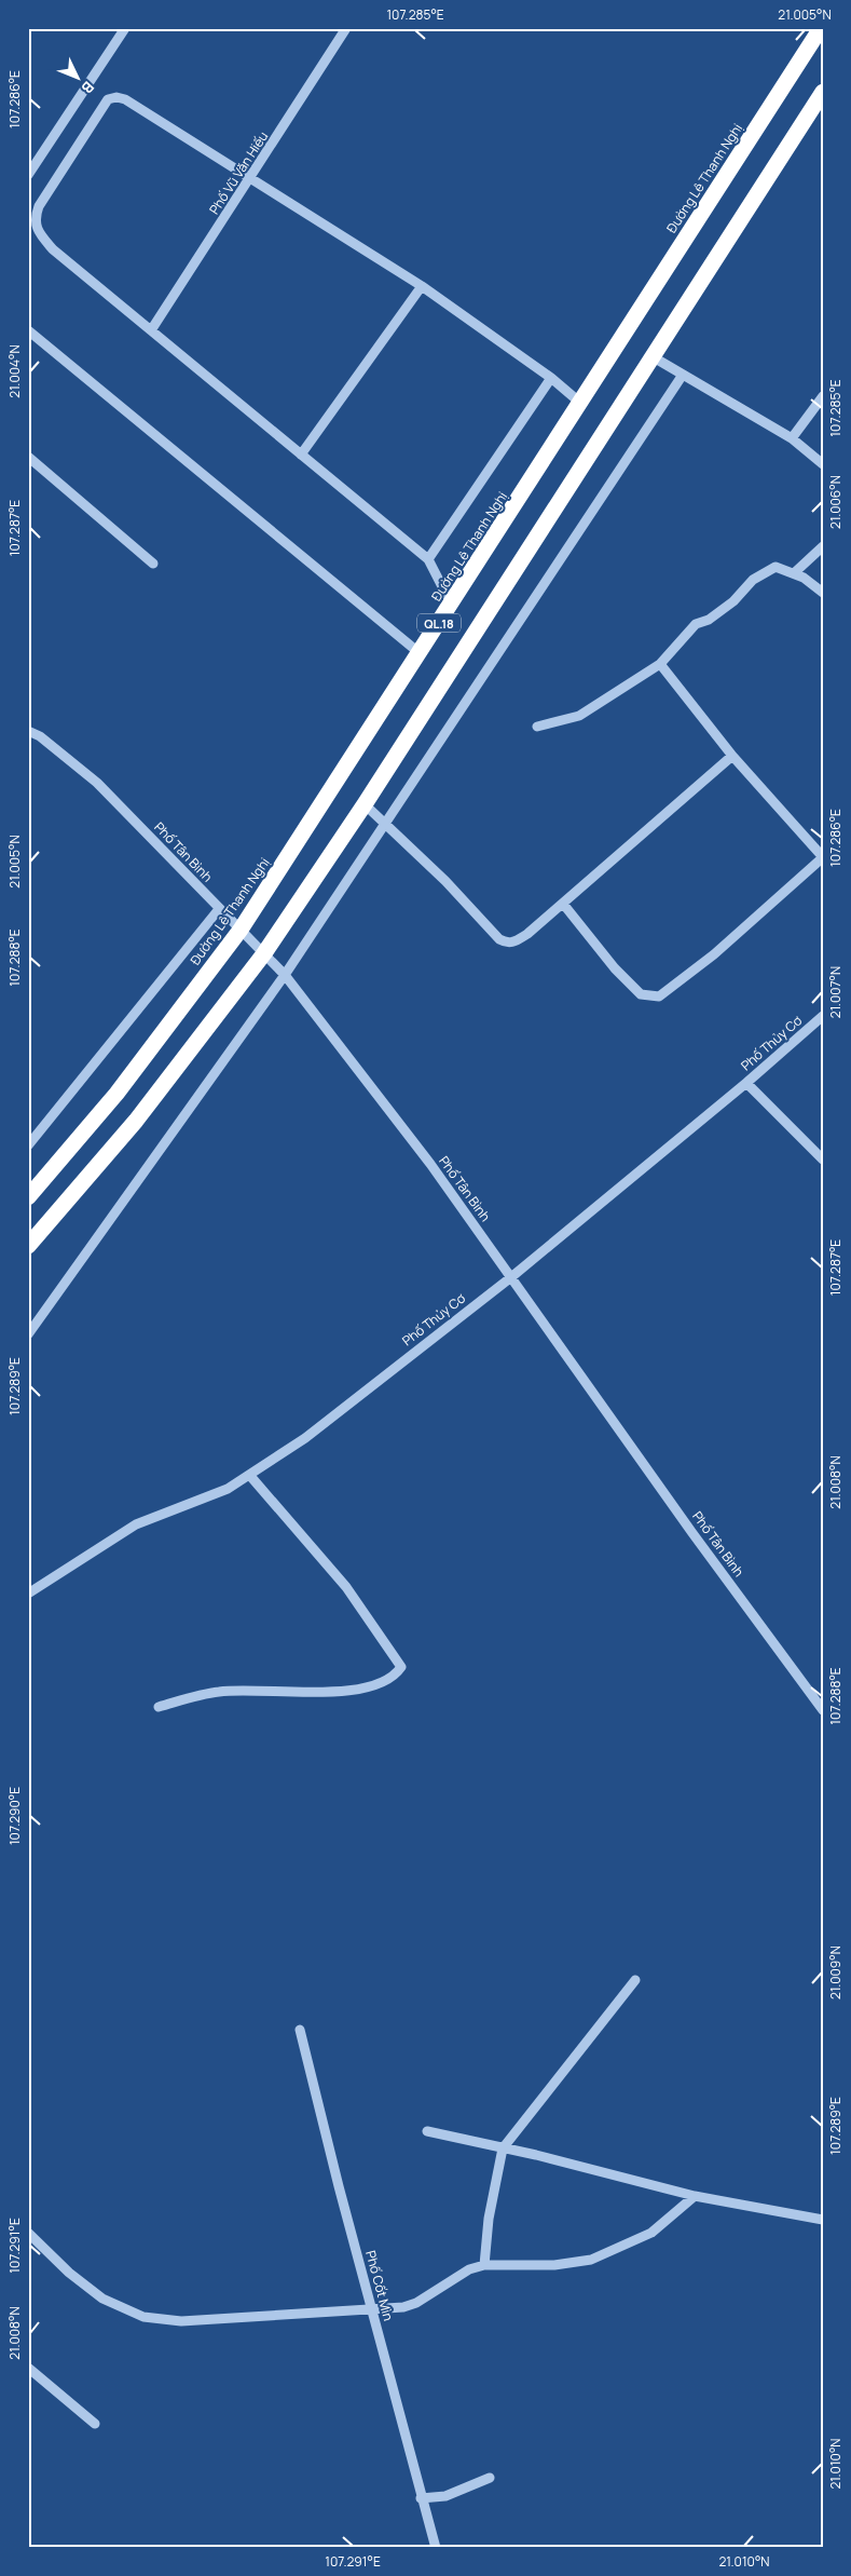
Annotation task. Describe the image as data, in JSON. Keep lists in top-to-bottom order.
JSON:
{
  "streets": {
    "highway": ["Đường Lê Thanh Nghị", "QL.18"],
    "street": [
      "Phố Vũ Văn Hiếu",
      "Phố Tân Bình",
      "Phố Thủy Cơ",
      "Phố Cốt Mìn"
    ]
  },
  "crossings": [
    ["Đường Lê Thanh Nghị", "Phố Tân Bình"],
    ["QL.18", "Phố Tân Bình"],
    ["Phố Tân Bình", "Phố Thủy Cơ"]
  ],
  "north": "bottom right",
  "coordinates": [
    "107.285°E",
    "21.005°N",
    "107.286°E",
    "21.004°N",
    "21.006°N",
    "107.287°E",
    "107.288°E",
    "21.007°N",
    "107.289°E",
    "21.008°N",
    "107.290°E",
    "21.009°N",
    "107.291°E",
    "21.010°N"
  ]
}
